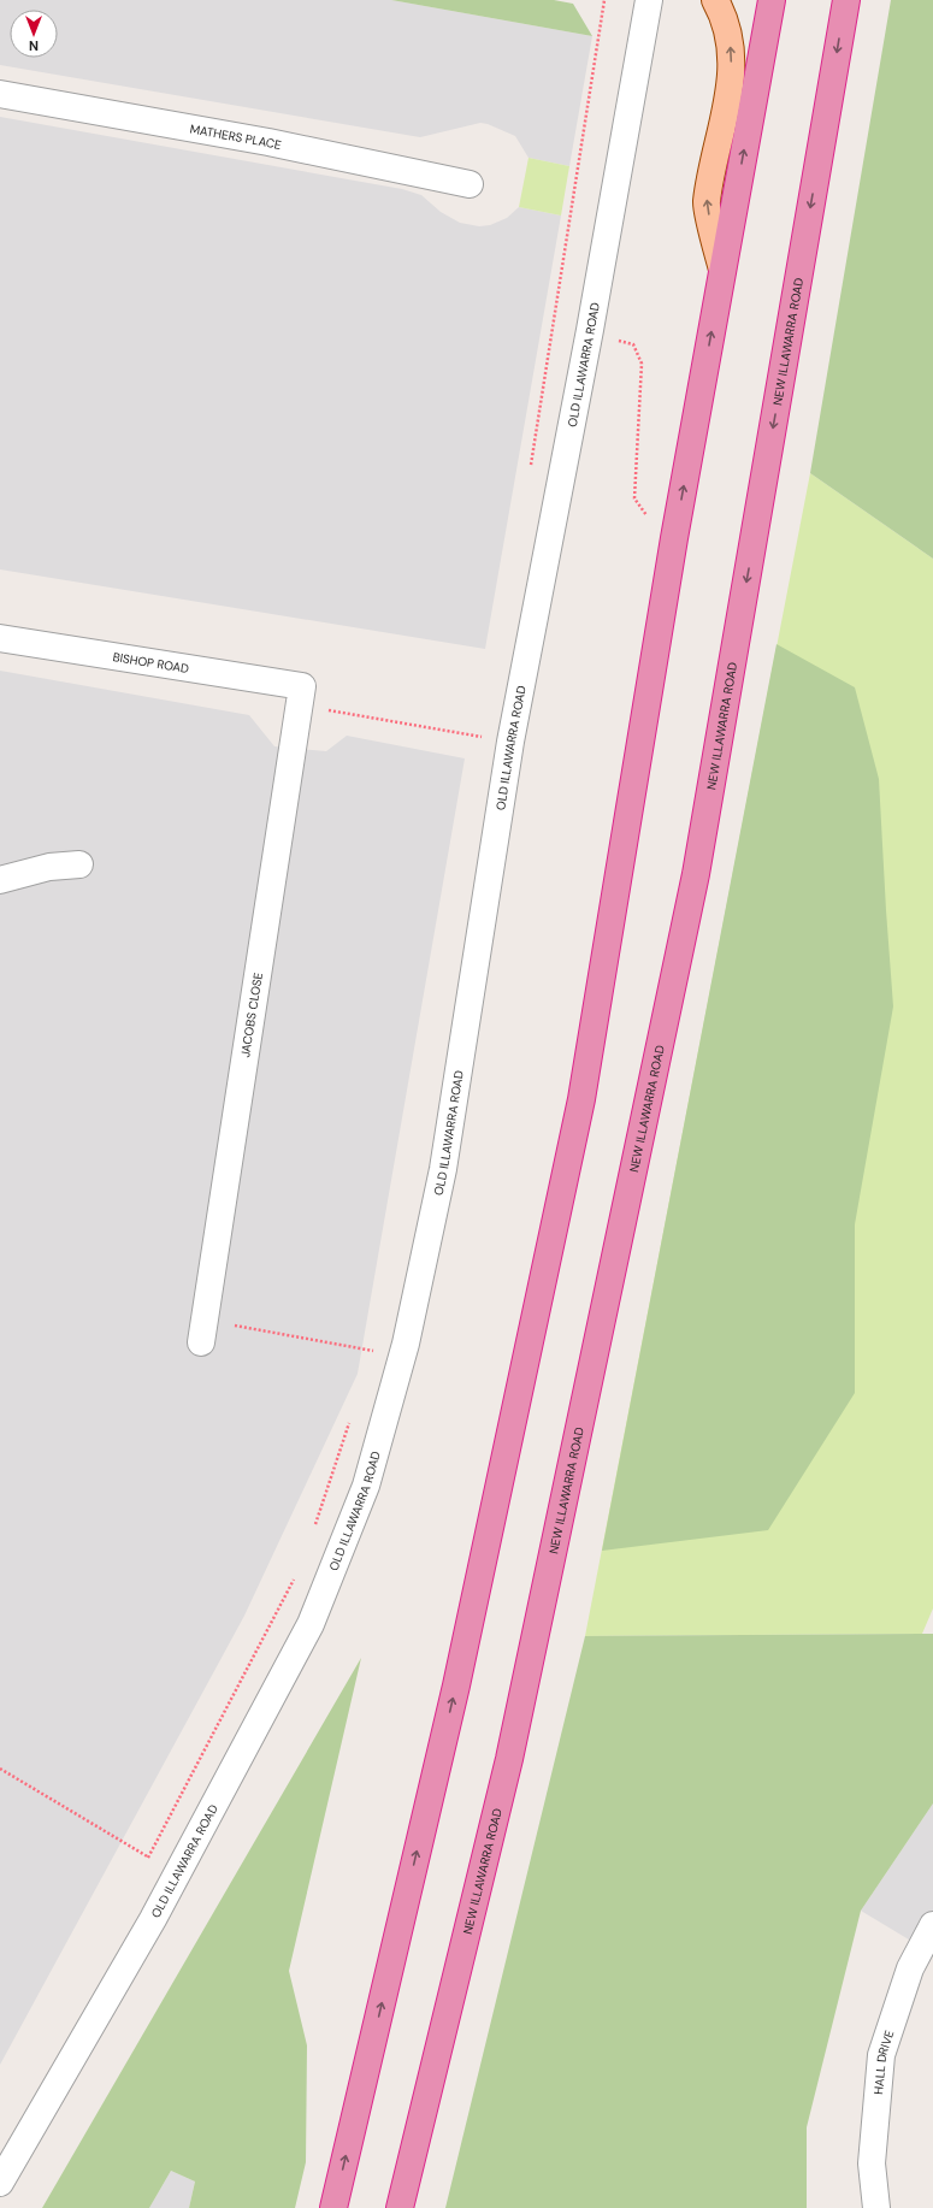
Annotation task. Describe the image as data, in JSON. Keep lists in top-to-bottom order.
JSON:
{
  "streets": {
    "highway": ["NEW ILLAWARRA ROAD"],
    "street": [
      "MATHERS PLACE",
      "OLD ILLAWARRA ROAD",
      "BISHOP ROAD",
      "JACOBS CLOSE",
      "HALL DRIVE"
    ]
  },
  "crossings": [
    ["BISHOP ROAD", "JACOBS CLOSE"]
  ],
  "north": "bottom"
}
